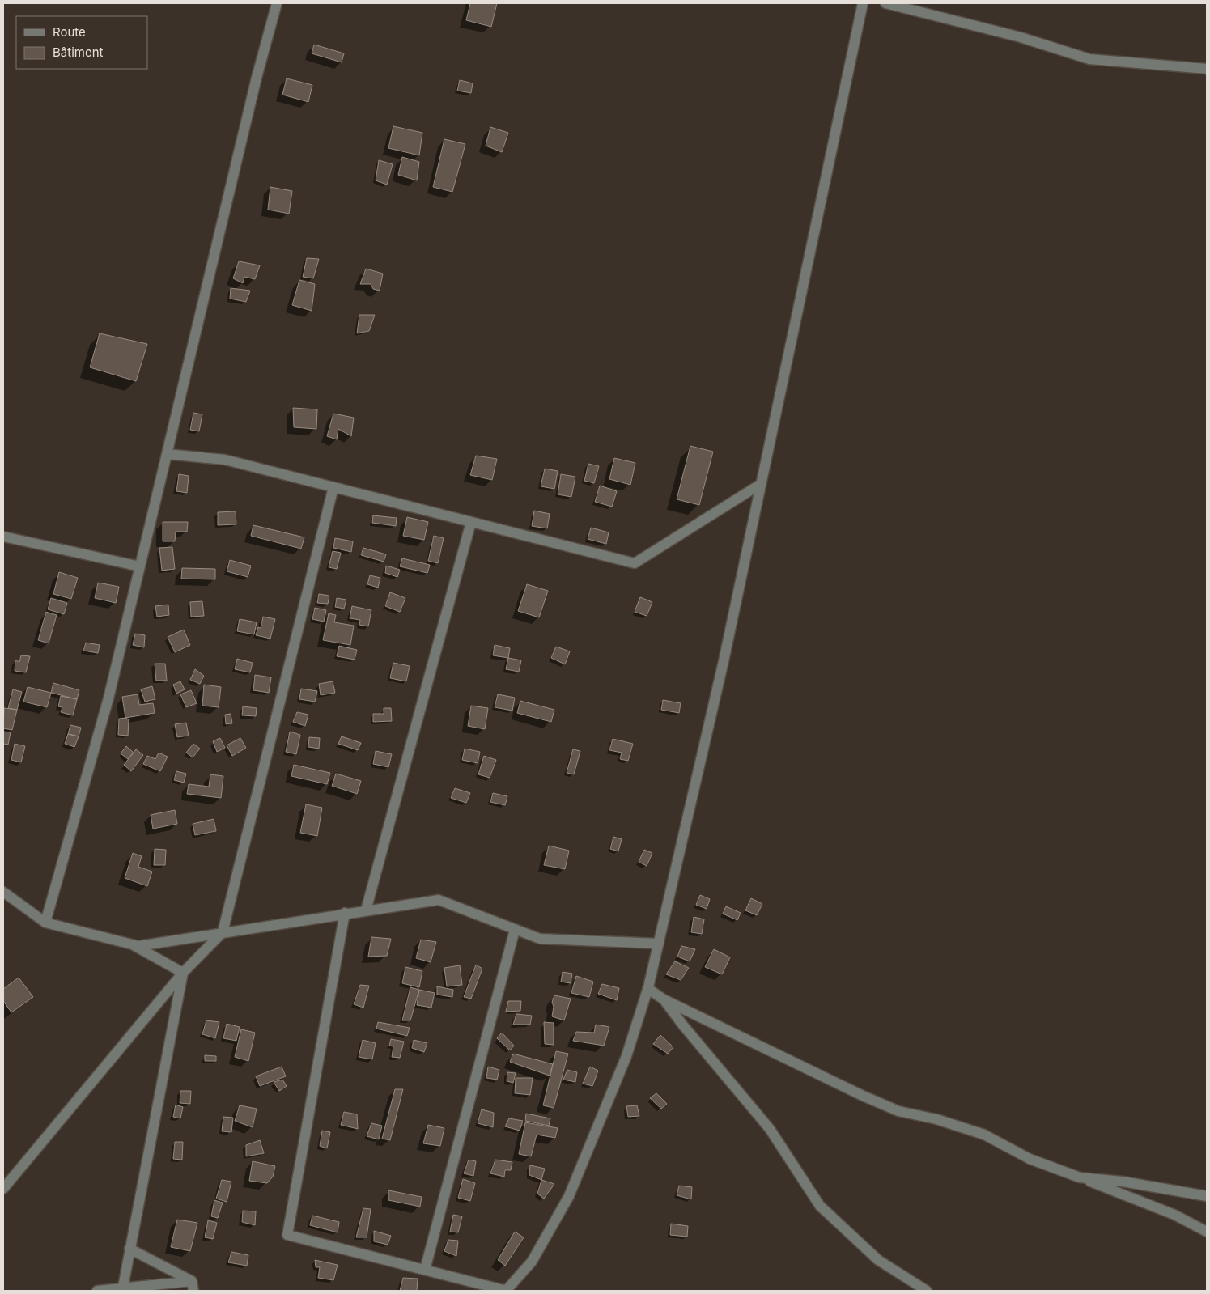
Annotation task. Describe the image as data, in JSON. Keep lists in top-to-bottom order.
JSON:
{
  "legend": ["Route", "Bâtiment"]
}
